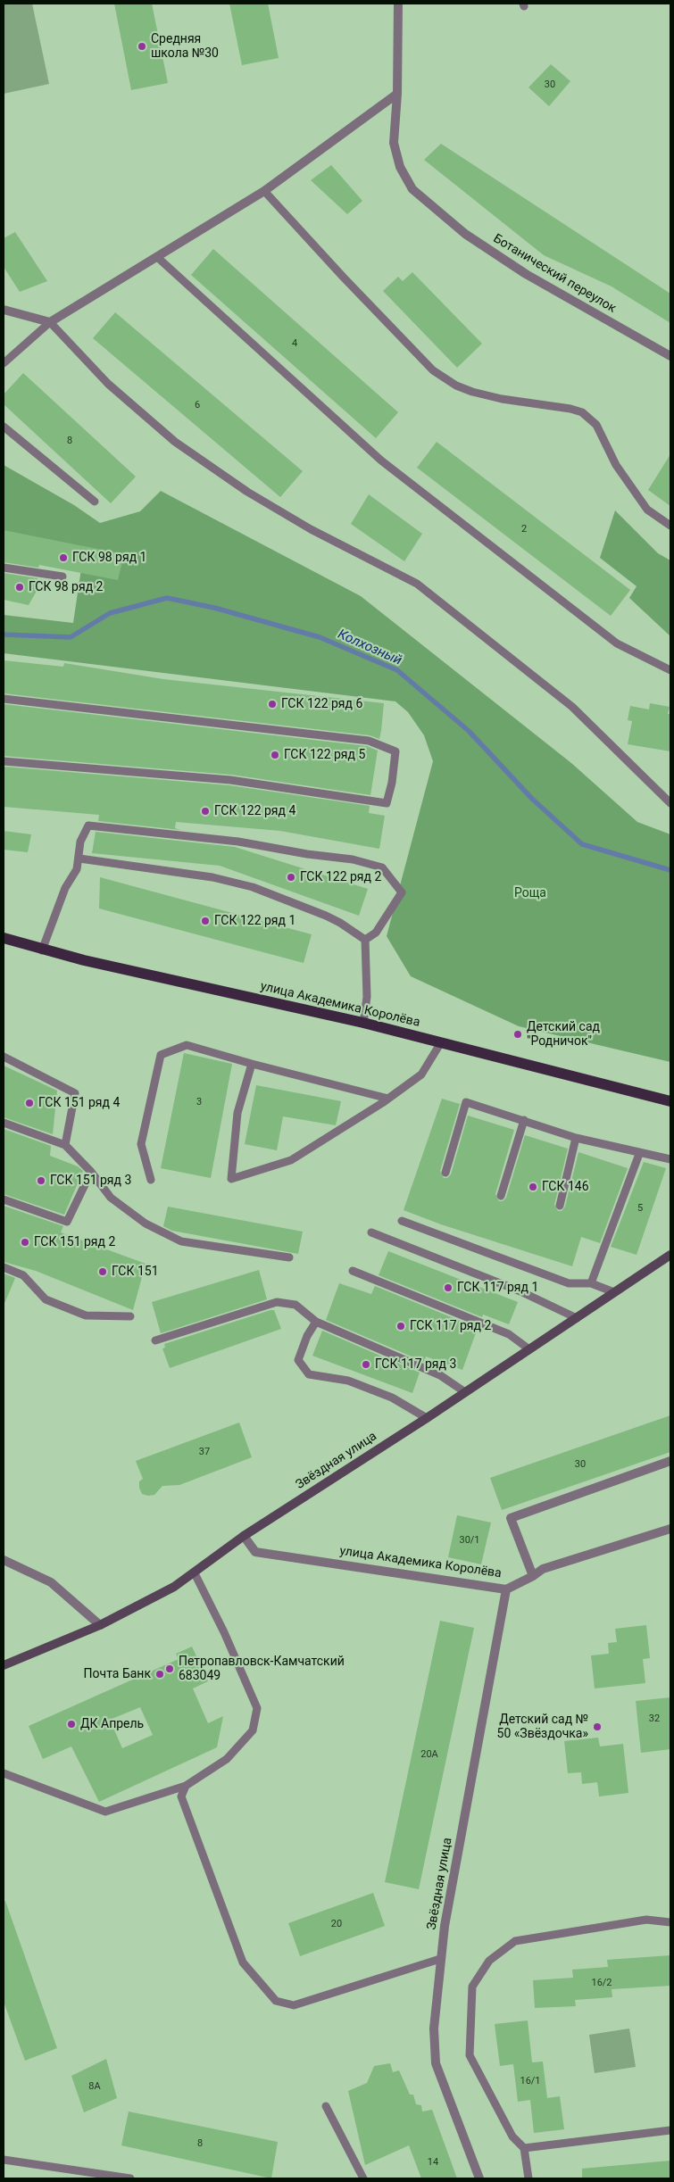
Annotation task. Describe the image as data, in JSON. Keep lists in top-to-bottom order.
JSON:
{
  "streets": {
    "main road": ["улица Академика Королёва"],
    "street": ["Ботанический переулок", "Звёздная улица"]
  },
  "crossings": [
    ["улица Академика Королёва", "Звёздная улица"]
  ],
  "water": ["Колхозный"],
  "parks": ["Роща"],
  "places": [
    "Средняя школа №30",
    "ГСК 98 ряд 1",
    "ГСК 98 ряд 2",
    "ГСК 122 ряд 6",
    "ГСК 122 ряд 5",
    "ГСК 122 ряд 4",
    "ГСК 122 ряд 2",
    "ГСК 122 ряд 1",
    "Детский сад \"Родничок\"",
    "ГСК 151 ряд 4",
    "ГСК 151 ряд 3",
    "ГСК 146",
    "ГСК 151 ряд 2",
    "ГСК 151",
    "ГСК 117 ряд 1",
    "ГСК 117 ряд 2",
    "ГСК 117 ряд 3",
    "Петропавловск-Камчатский 683049",
    "Почта Банк",
    "ДК Апрель",
    "Детский сад № 50 «Звёздочка»"
  ],
  "house_numbers": [
    "30",
    "4",
    "6",
    "8",
    "2",
    "3",
    "5",
    "37",
    "30",
    "30/1",
    "32",
    "20А",
    "20",
    "16/2",
    "16/1",
    "8А",
    "8",
    "14"
  ]
}
